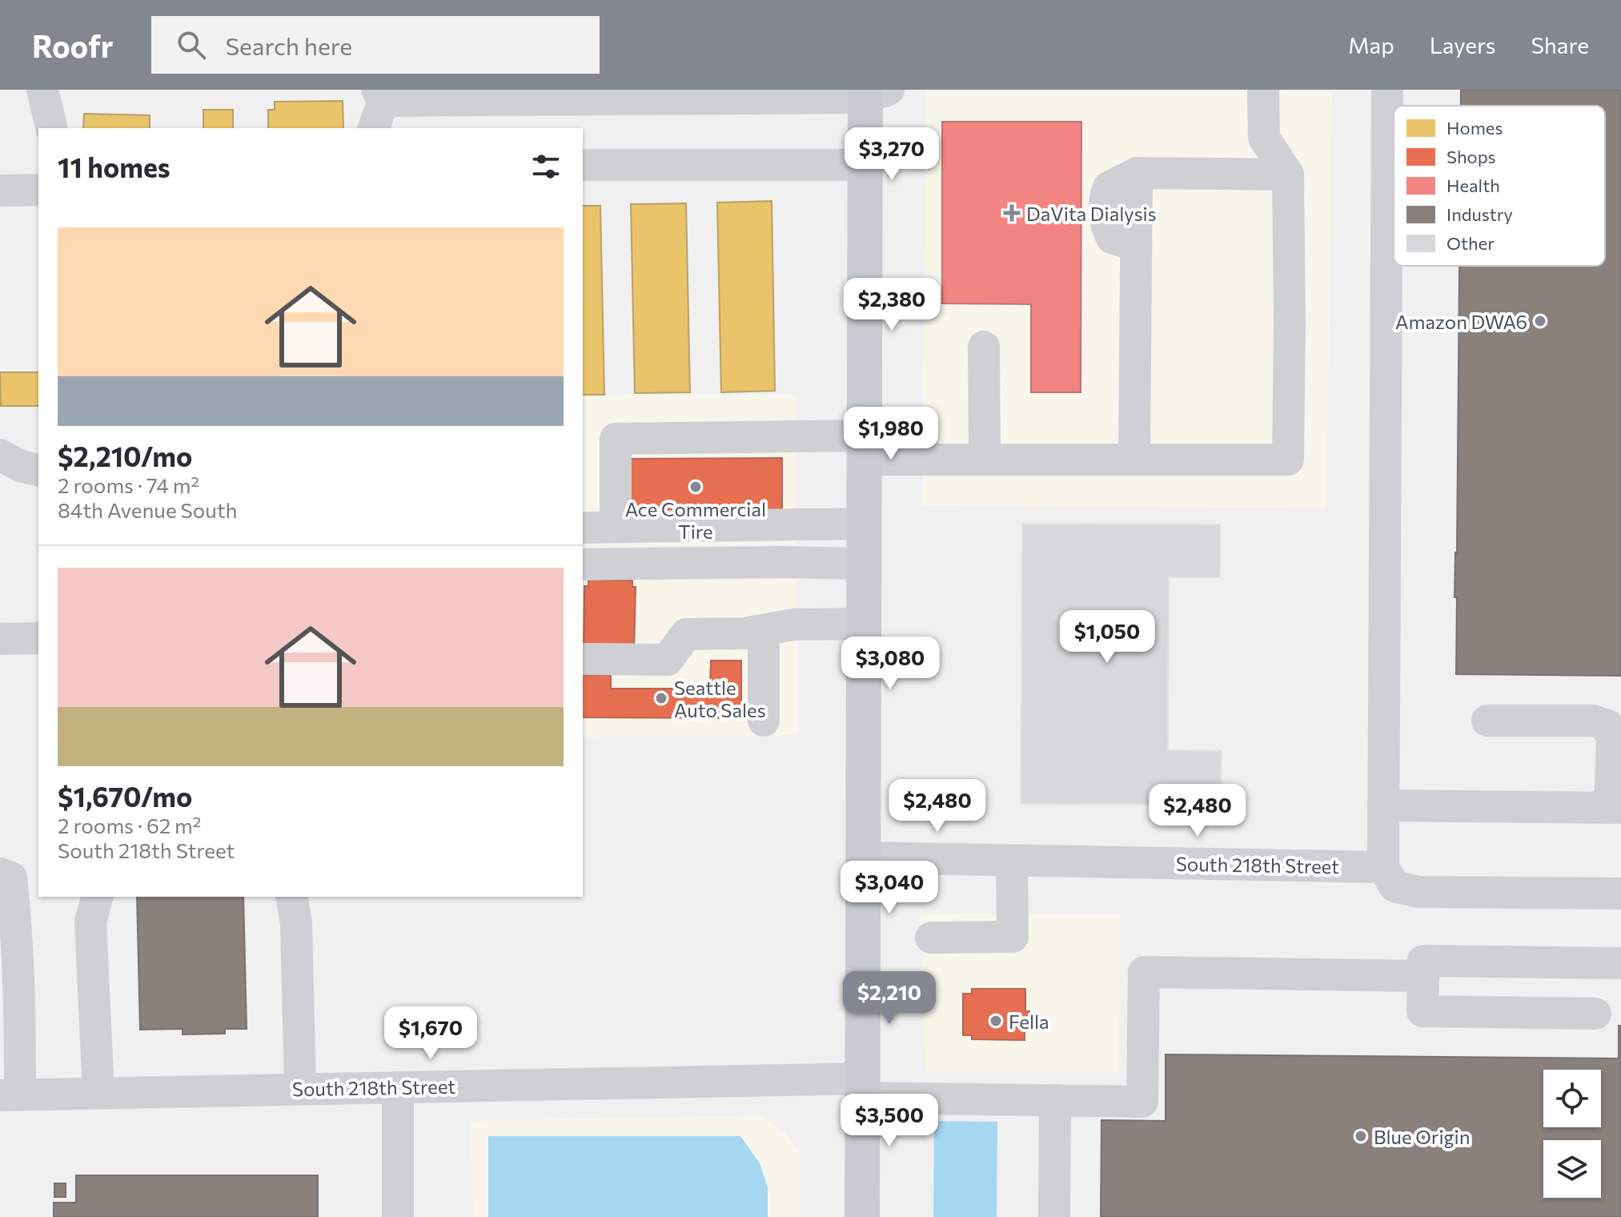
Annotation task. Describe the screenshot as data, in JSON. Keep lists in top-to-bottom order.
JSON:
{
  "streets": {
    "street": ["South 218th Street"]
  },
  "places": {
    "health": ["DaVita Dialysis"],
    "other": [
      "Amazon DWA6",
      "Ace Commercial Tire",
      "Seattle Auto Sales",
      "Fella",
      "Blue Origin"
    ]
  },
  "legend": [
    "Homes",
    "Shops",
    "Health",
    "Industry",
    "Other"
  ],
  "page": {
    "header": "Roofr",
    "search": "Search here",
    "nav": ["Map", "Layers", "Share"],
    "price": [
      "$3,270",
      "$2,380",
      "$1,980",
      "$1,050",
      "$3,080",
      "$2,480",
      "$2,480",
      "$3,040",
      "$2,210",
      "$1,670",
      "$3,500"
    ],
    "heading": "11 homes",
    "list": [
      {
        "name": "$2,210/mo",
        "note": "2 rooms · 74 m² · 84th Avenue South"
      },
      {
        "name": "$1,670/mo",
        "note": "2 rooms · 62 m² · South 218th Street"
      }
    ]
  }
}
